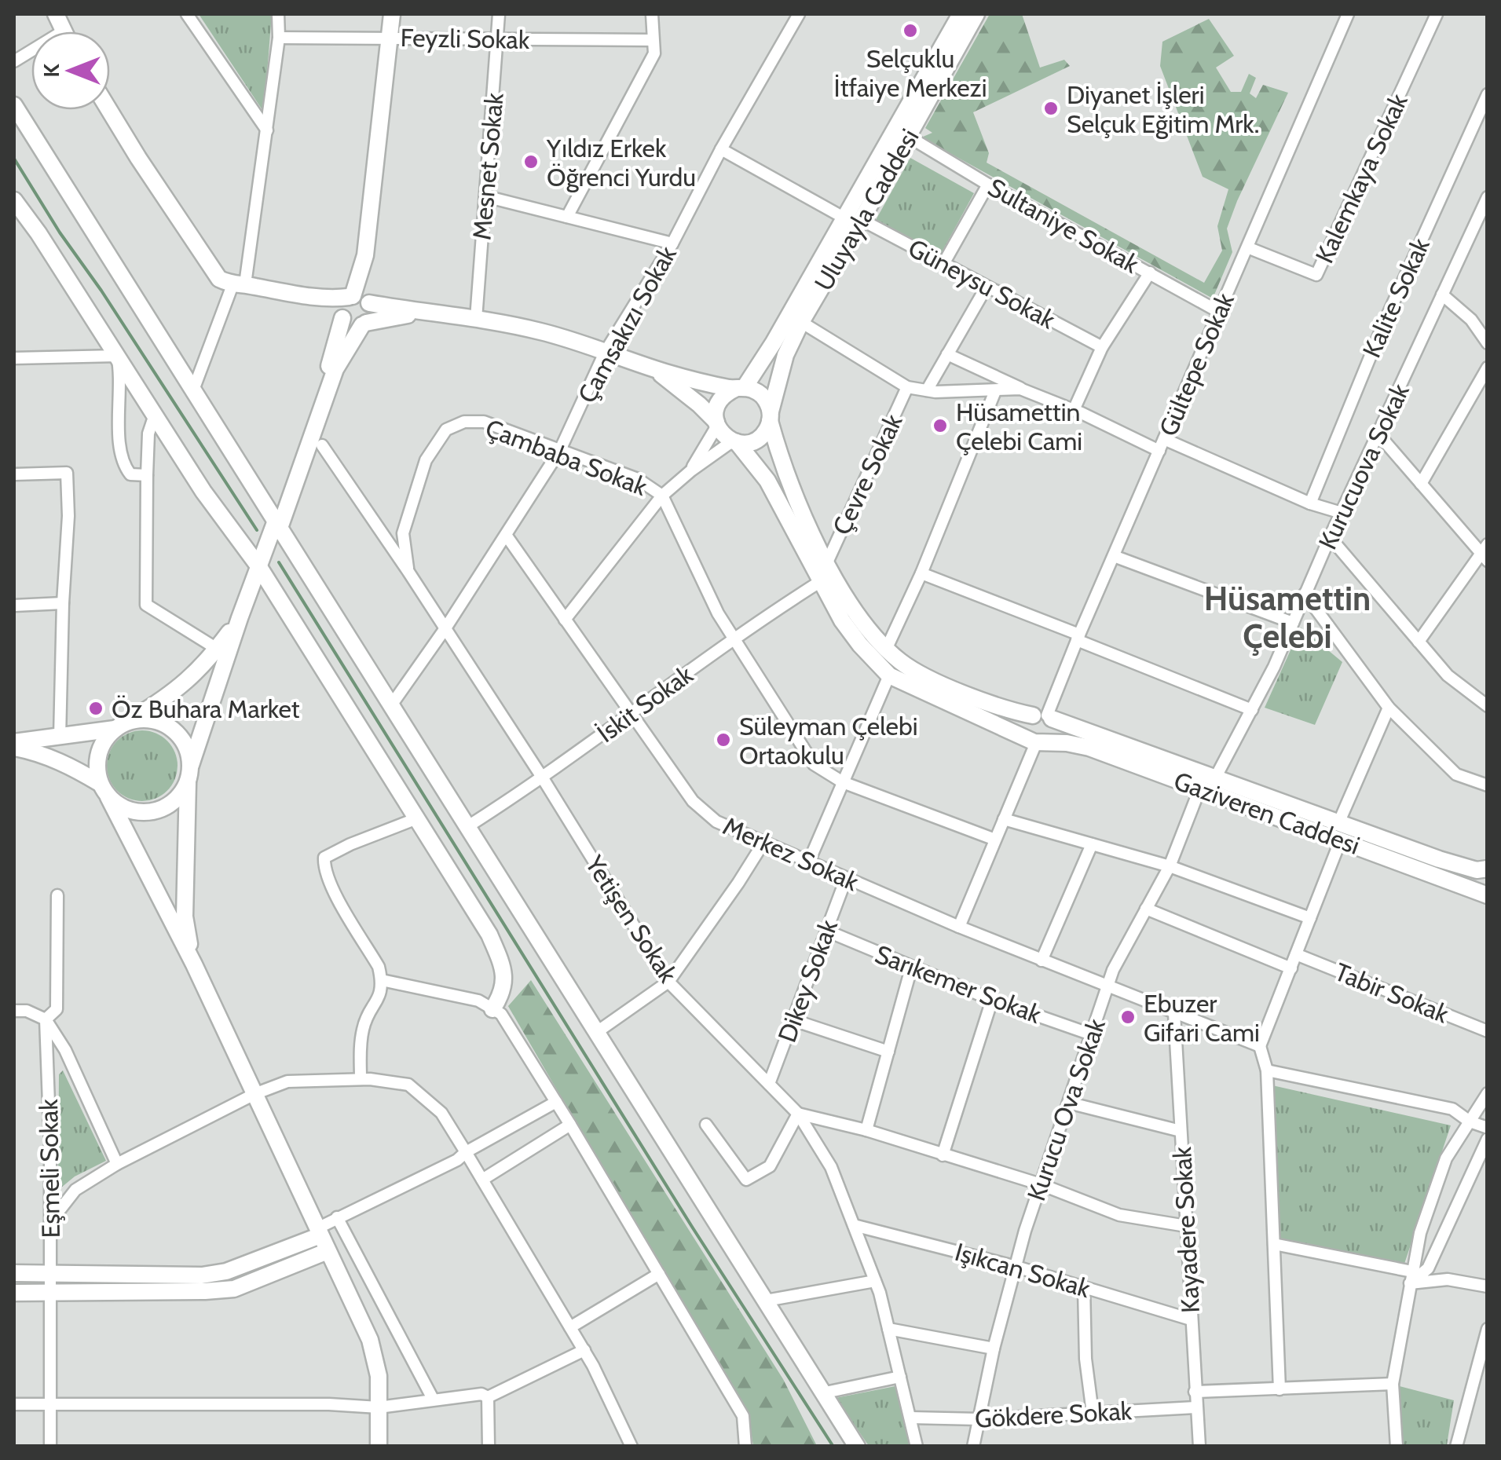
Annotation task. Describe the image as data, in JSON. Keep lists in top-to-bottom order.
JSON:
{
  "streets": {
    "street": [
      "Feyzli Sokak",
      "Mesnet Sokak",
      "Kalemkaya Sokak",
      "Uluyayla Caddesi",
      "Sultaniye Sokak",
      "Güneysu Sokak",
      "Kalite Sokak",
      "Çamsakızı Sokak",
      "Gültepe Sokak",
      "Çambaba Sokak",
      "Kurucuova Sokak",
      "Çevre Sokak",
      "İskit Sokak",
      "Gaziveren Caddesi",
      "Merkez Sokak",
      "Yetişen Sokak",
      "Dikey Sokak",
      "Sarıkemer Sokak",
      "Tabir Sokak",
      "Kurucu Ova Sokak",
      "Eşmeli Sokak",
      "Kayadere Sokak",
      "Işıkcan Sokak",
      "Gökdere Sokak"
    ]
  },
  "crossings": [
    ["Feyzli Sokak", "Mesnet Sokak"],
    ["Kalemkaya Sokak", "Gültepe Sokak"],
    ["Uluyayla Caddesi", "Sultaniye Sokak"],
    ["Uluyayla Caddesi", "Güneysu Sokak"],
    ["Uluyayla Caddesi", "Gaziveren Caddesi"],
    ["Sultaniye Sokak", "Gültepe Sokak"],
    ["Çamsakızı Sokak", "Çambaba Sokak"],
    ["Çamsakızı Sokak", "Merkez Sokak"],
    ["Çamsakızı Sokak", "Yetişen Sokak"],
    ["Gültepe Sokak", "Gaziveren Caddesi"],
    ["Çambaba Sokak", "İskit Sokak"],
    ["Çambaba Sokak", "Yetişen Sokak"],
    ["Kurucuova Sokak", "Gaziveren Caddesi"],
    ["Çevre Sokak", "Gaziveren Caddesi"],
    ["İskit Sokak", "Gaziveren Caddesi"],
    ["İskit Sokak", "Merkez Sokak"],
    ["İskit Sokak", "Yetişen Sokak"],
    ["Gaziveren Caddesi", "Kurucu Ova Sokak"],
    ["Merkez Sokak", "Dikey Sokak"],
    ["Merkez Sokak", "Kurucu Ova Sokak"],
    ["Merkez Sokak", "Kayadere Sokak"],
    ["Yetişen Sokak", "Dikey Sokak"],
    ["Yetişen Sokak", "Işıkcan Sokak"],
    ["Yetişen Sokak", "Gökdere Sokak"],
    ["Dikey Sokak", "Sarıkemer Sokak"],
    ["Sarıkemer Sokak", "Kurucu Ova Sokak"],
    ["Kurucu Ova Sokak", "Işıkcan Sokak"],
    ["Kurucu Ova Sokak", "Gökdere Sokak"],
    ["Kayadere Sokak", "Işıkcan Sokak"],
    ["Kayadere Sokak", "Gökdere Sokak"]
  ],
  "districts": ["Hüsamettin Çelebi"],
  "places": [
    "Selçuklu İtfaiye Merkezi",
    "Diyanet İşleri Selçuk Eğitim Mrk.",
    "Yıldız Erkek Öğrenci Yurdu",
    "Hüsamettin Çelebi Cami",
    "Öz Buhara Market",
    "Süleyman Çelebi Ortaokulu",
    "Ebuzer Gifari Cami"
  ],
  "north": "left"
}
